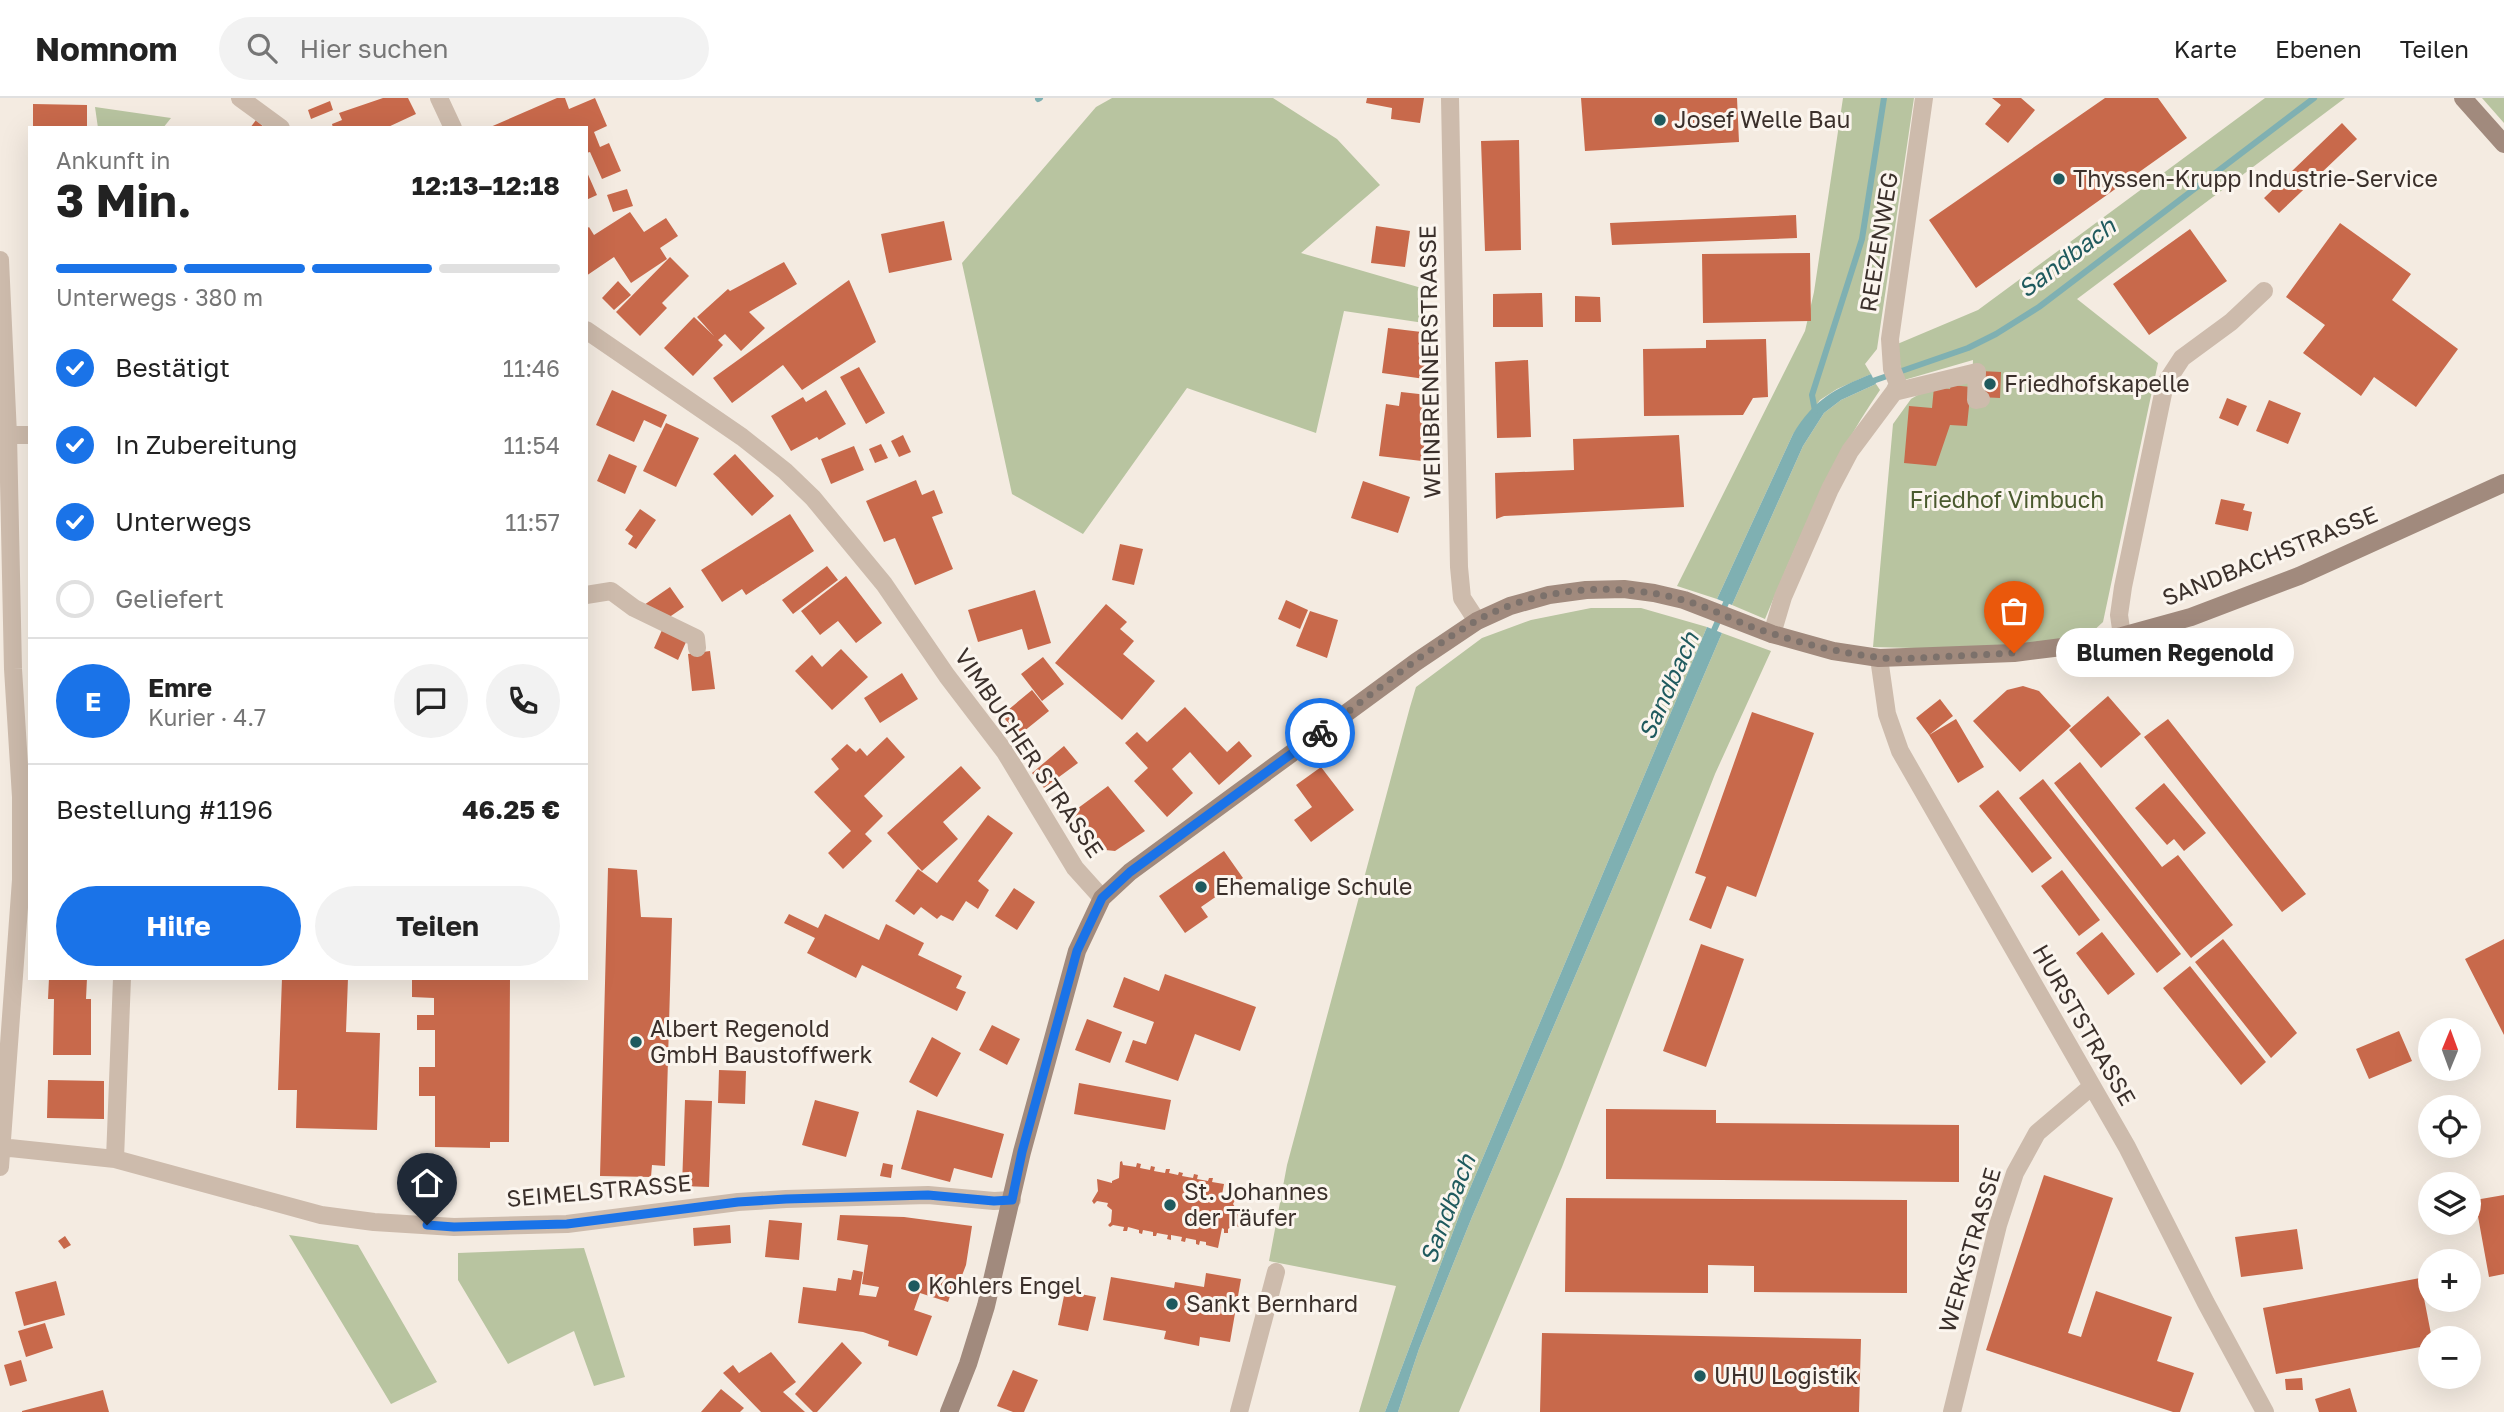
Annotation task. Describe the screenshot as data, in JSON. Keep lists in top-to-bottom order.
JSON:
{
  "streets": {
    "street": [
      "REEZENWEG",
      "WEINBRENNERSTRASSE",
      "SANDBACHSTRASSE",
      "VIMBUCHER STRASSE",
      "HURSTSTRASSE",
      "SEIMELSTRASSE",
      "WERKSTRASSE"
    ]
  },
  "crossings": [
    ["WEINBRENNERSTRASSE", "SANDBACHSTRASSE"],
    ["SANDBACHSTRASSE", "VIMBUCHER STRASSE"],
    ["SANDBACHSTRASSE", "HURSTSTRASSE"],
    ["HURSTSTRASSE", "WERKSTRASSE"]
  ],
  "water": ["Sandbach"],
  "parks": ["Friedhof Vimbuch"],
  "places": [
    "Josef Welle Bau",
    "Thyssen-Krupp Industrie-Service",
    "Friedhofskapelle",
    "Blumen Regenold",
    "Ehemalige Schule",
    "Albert Regenold GmbH Baustoffwerk",
    "St. Johannes der Täufer",
    "Kohlers Engel",
    "Sankt Bernhard",
    "UHU Logistik"
  ],
  "north": "top",
  "page": {
    "header": "Nomnom",
    "search": "Hier suchen",
    "nav": ["Karte", "Ebenen", "Teilen"],
    "heading": ["3 Min.", "Ankunft in", "12:13–12:18"],
    "panel": [
      "Emre",
      "Kurier · 4.7",
      "Bestellung #1196",
      "46.25 €"
    ],
    "bar": "Unterwegs · 380 m",
    "list": [
      ["Bestätigt", "11:46"],
      ["In Zubereitung", "11:54"],
      ["Unterwegs", "11:57"],
      "Geliefert"
    ],
    "bubble": "Blumen Regenold",
    "round": "E",
    "buttons": ["Hilfe", "Teilen"],
    "map_buttons": ["+", "−"]
  }
}
